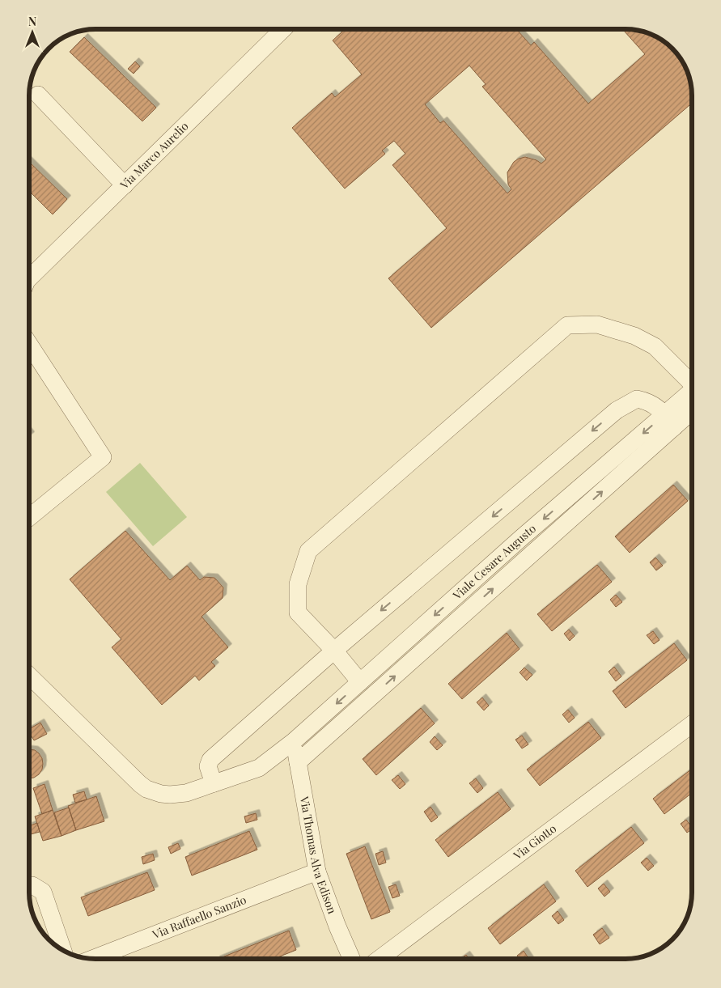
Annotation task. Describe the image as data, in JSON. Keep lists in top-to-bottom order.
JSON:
{
  "streets": {
    "street": [
      "Via Marco Aurelio",
      "Viale Cesare Augusto",
      "Via Giotto",
      "Via Thomas Alva Edison",
      "Via Raffaello Sanzio"
    ]
  },
  "crossings": [
    ["Viale Cesare Augusto", "Via Thomas Alva Edison"],
    ["Via Thomas Alva Edison", "Via Raffaello Sanzio"]
  ],
  "north": "top"
}
